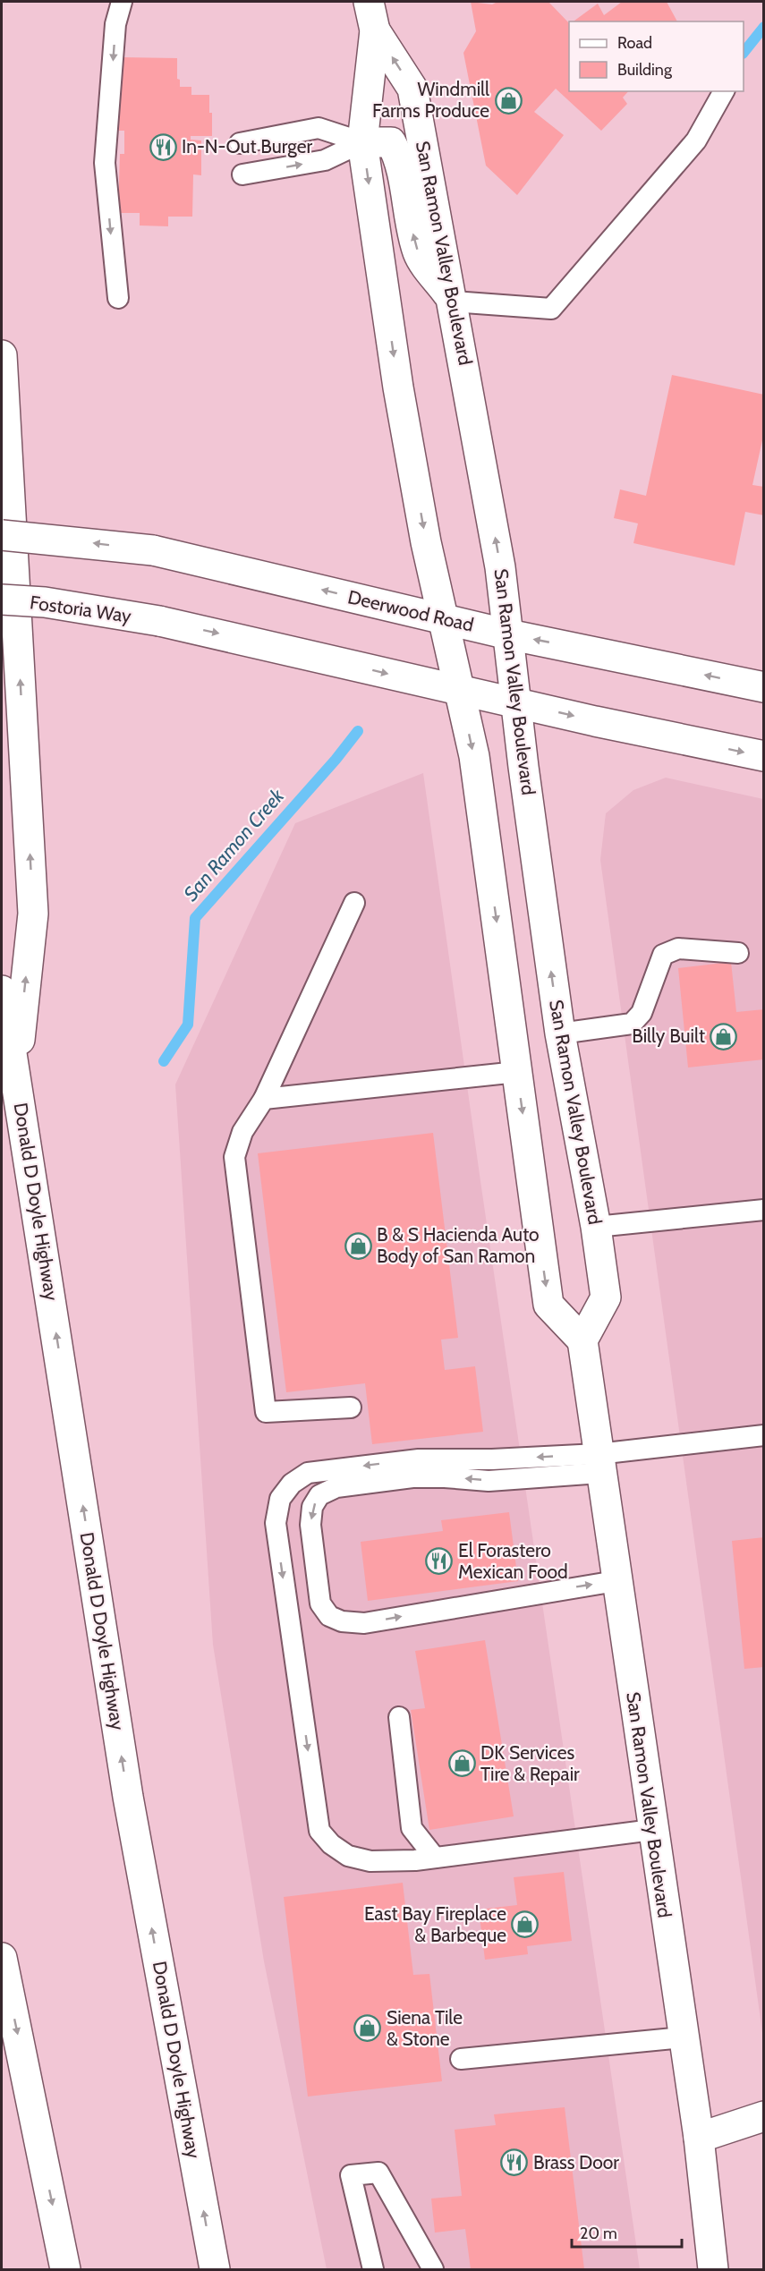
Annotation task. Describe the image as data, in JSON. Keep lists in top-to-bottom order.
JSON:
{
  "streets": {
    "main road": [
      "San Ramon Valley Boulevard",
      "Fostoria Way",
      "Deerwood Road",
      "Donald D Doyle Highway"
    ]
  },
  "crossings": [
    ["San Ramon Valley Boulevard", "Fostoria Way"],
    ["San Ramon Valley Boulevard", "Deerwood Road"]
  ],
  "one_way": ["Fostoria Way", "Donald D Doyle Highway"],
  "water": ["San Ramon Creek"],
  "places": {
    "shop": [
      "Windmill Farms Produce",
      "Billy Built",
      "B & S Hacienda Auto Body of San Ramon",
      "DK Services Tire & Repair",
      "East Bay Fireplace & Barbeque",
      "Siena Tile & Stone"
    ],
    "restaurant": ["In-N-Out Burger", "El Forastero Mexican Food", "Brass Door"]
  },
  "legend": ["Road", "Building"],
  "scale_bar": "20 m"
}
